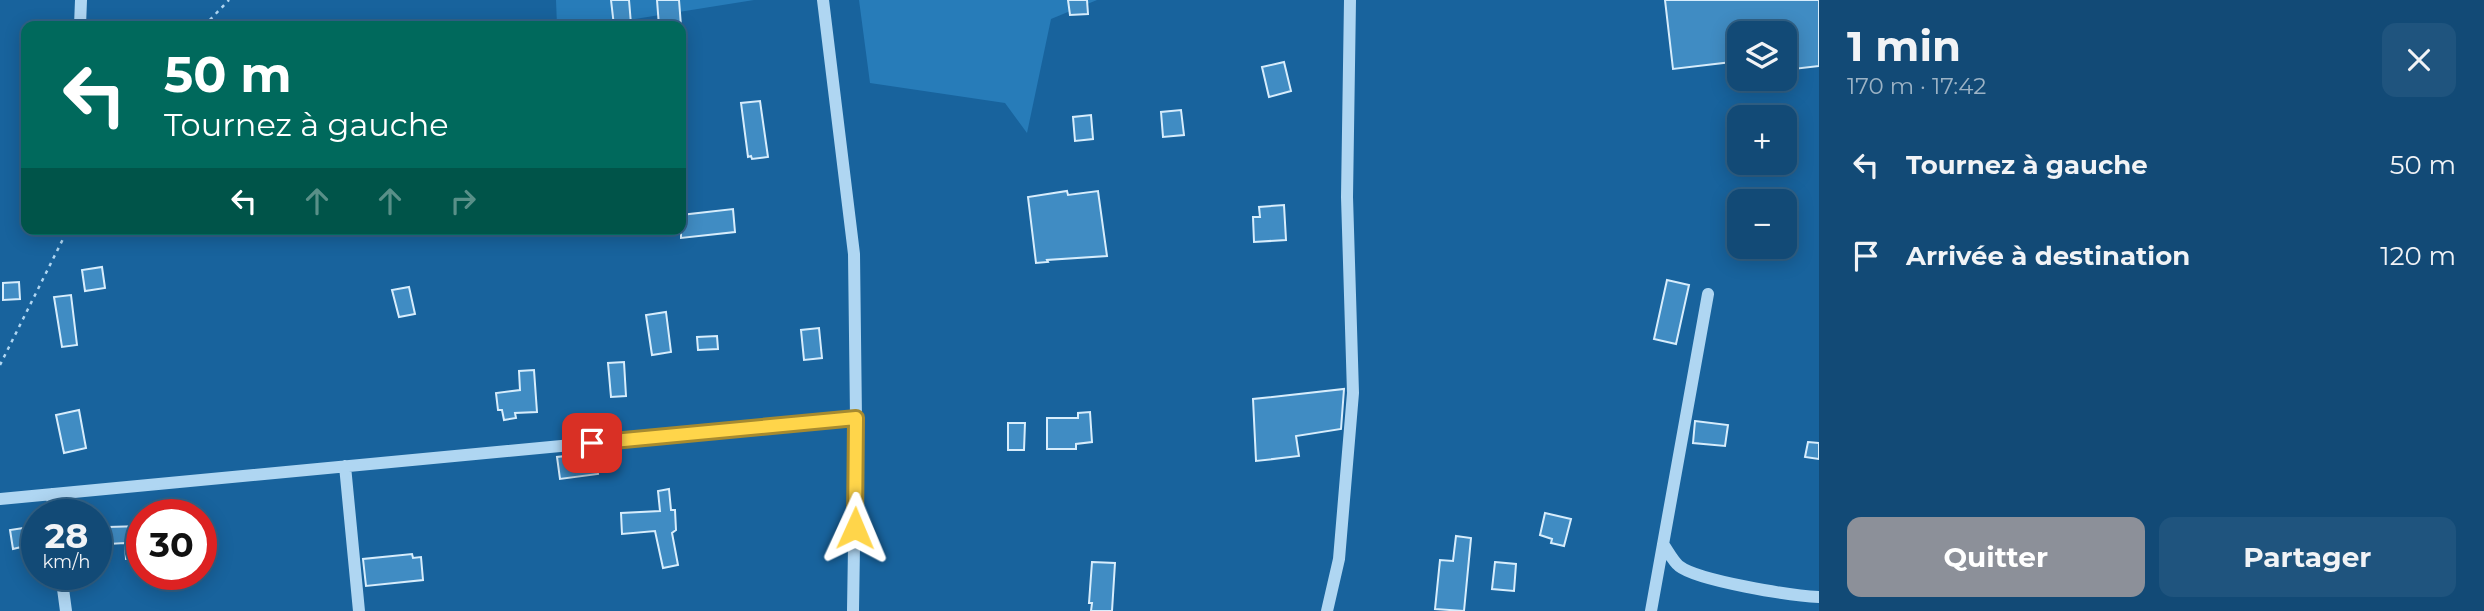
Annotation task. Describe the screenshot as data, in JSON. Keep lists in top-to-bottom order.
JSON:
{
  "page": {
    "heading": ["1 min", "170 m · 17:42"],
    "map_buttons": ["+", "−"],
    "turn": ["50 m", "Tournez à gauche"],
    "list": [
      {
        "name": "Tournez à gauche",
        "value": "50 m"
      },
      {
        "name": "Arrivée à destination",
        "value": "120 m"
      }
    ],
    "speed": "28 km/h",
    "limit": "30",
    "buttons": ["Quitter", "Partager"]
  }
}
